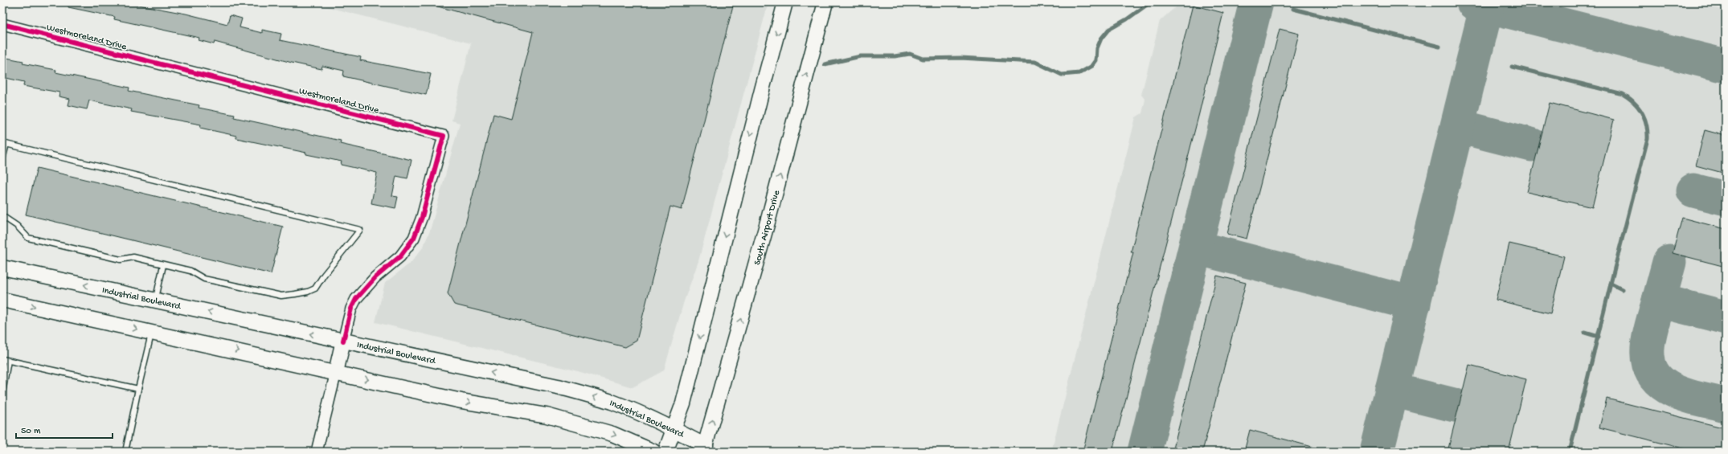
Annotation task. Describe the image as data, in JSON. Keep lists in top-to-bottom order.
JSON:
{
  "streets": {
    "main road": ["South Airport Drive", "Industrial Boulevard"],
    "street": ["Westmoreland Drive"]
  },
  "crossings": [
    ["Westmoreland Drive", "Industrial Boulevard"],
    ["South Airport Drive", "Industrial Boulevard"]
  ],
  "scale_bar": "50 m"
}
